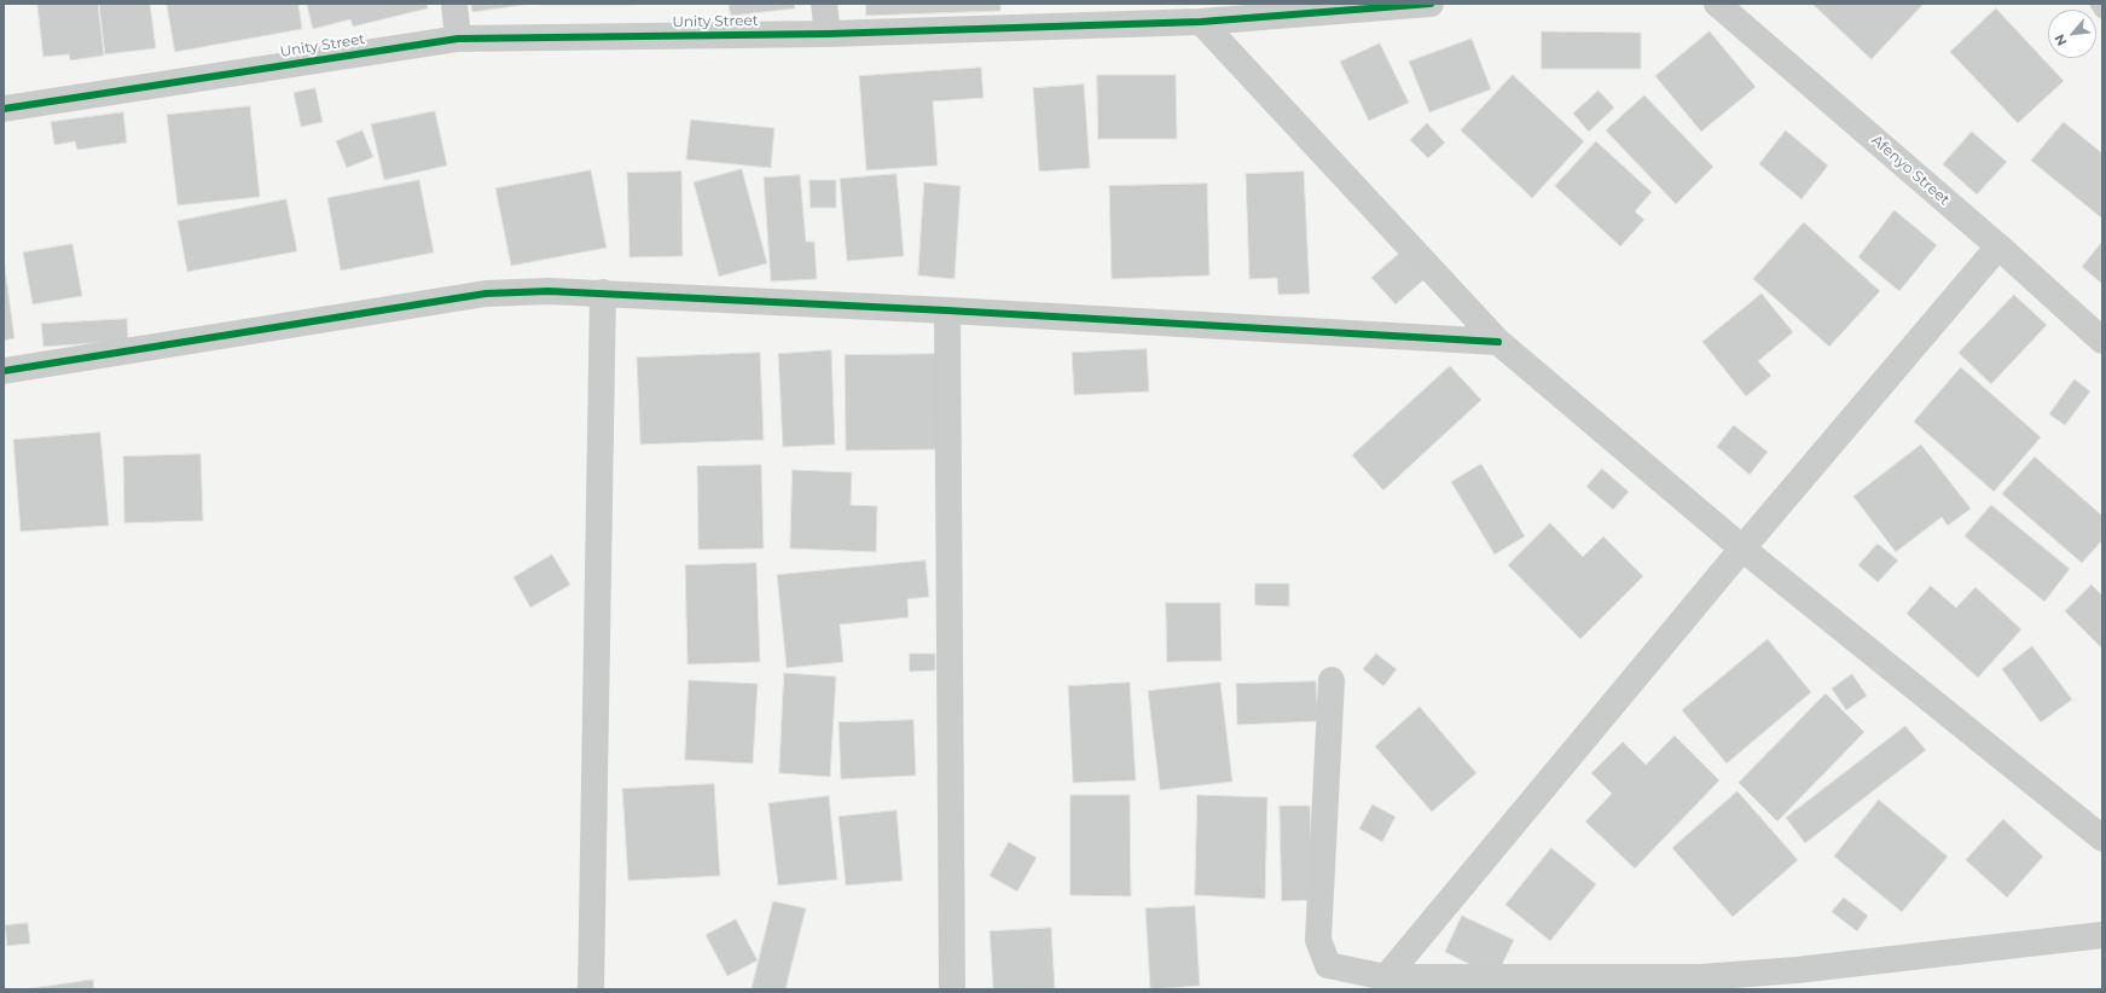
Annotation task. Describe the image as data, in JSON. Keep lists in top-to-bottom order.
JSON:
{
  "streets": {
    "street": ["Unity Street", "Afenyo Street"]
  },
  "north": "bottom left"
}
